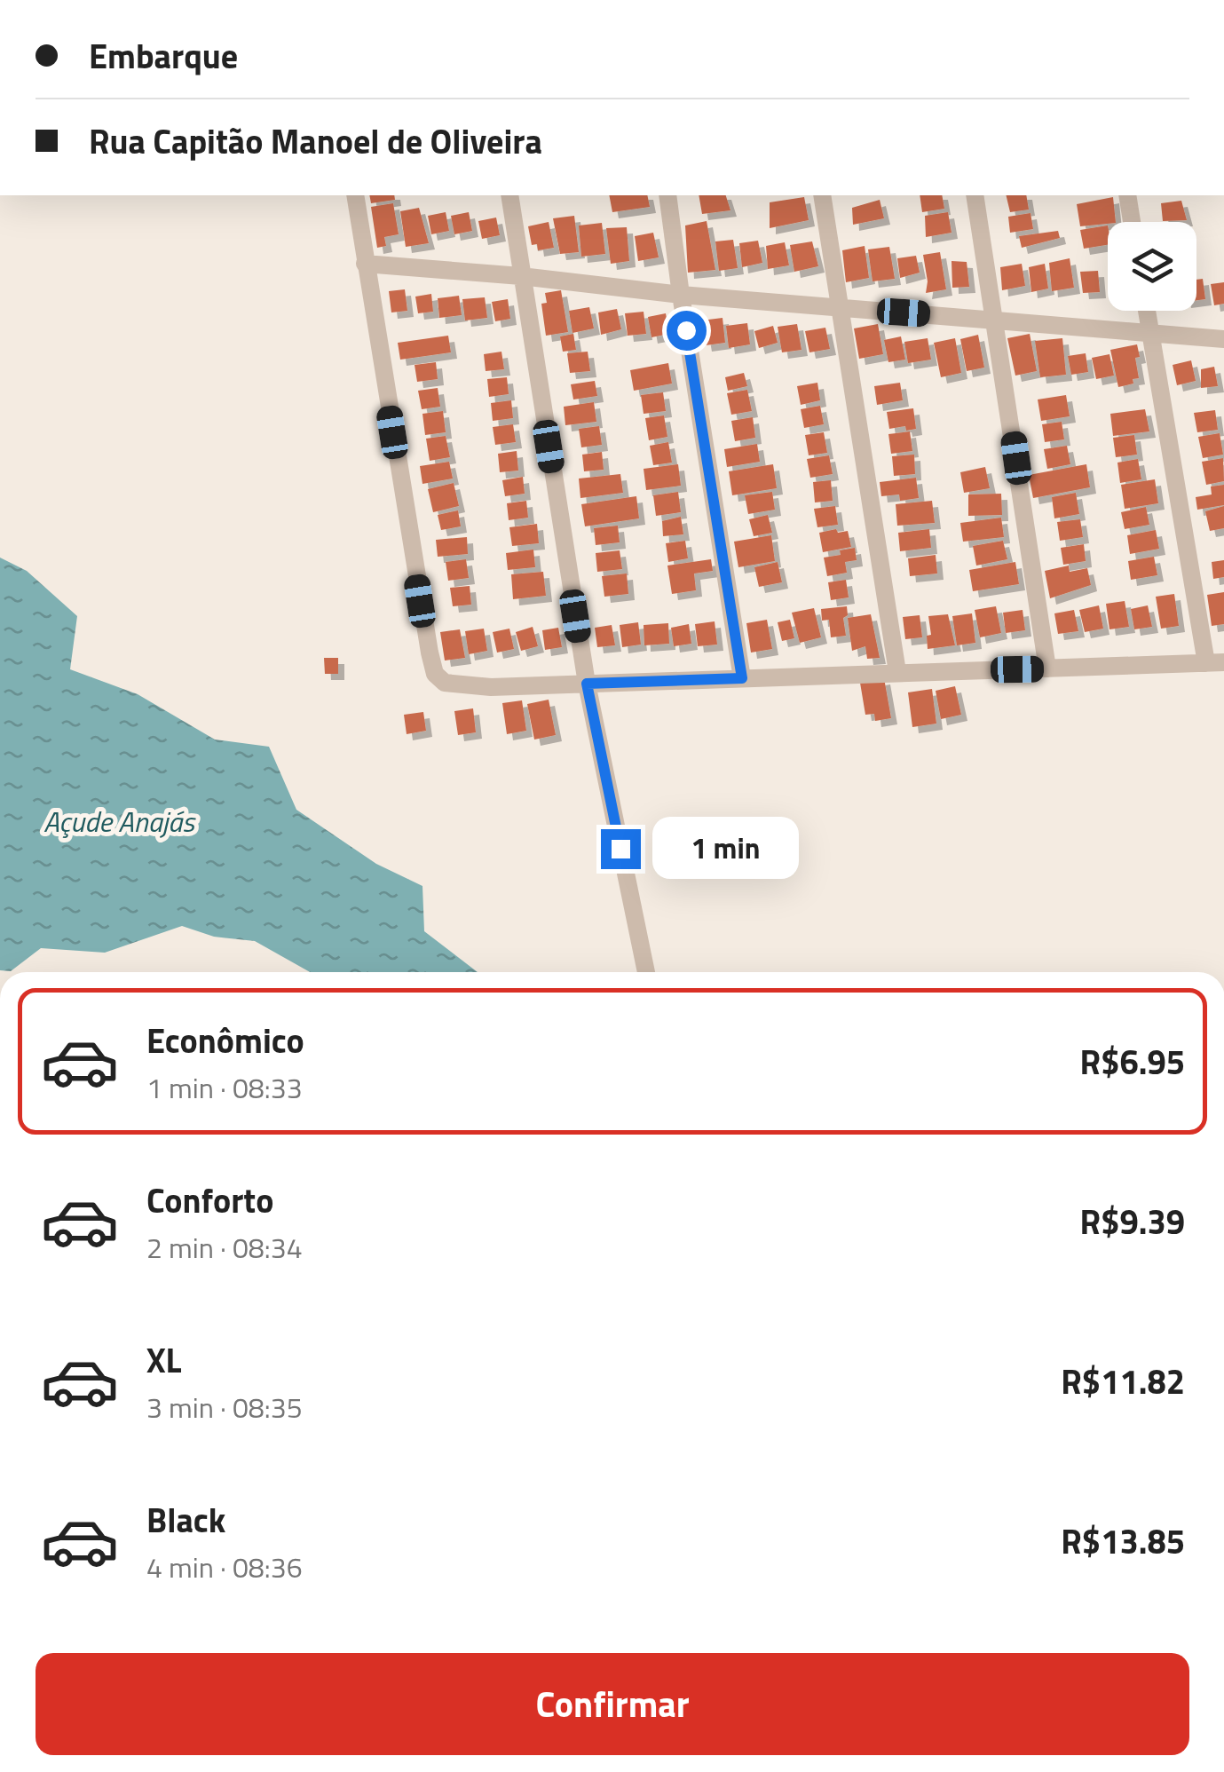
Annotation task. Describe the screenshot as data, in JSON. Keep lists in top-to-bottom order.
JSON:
{
  "water": ["Açude Anajás"],
  "page": {
    "banner": ["Embarque", "Rua Capitão Manoel de Oliveira"],
    "bubble": "1 min",
    "list": [
      {
        "name": "Econômico",
        "note": "1 min · 08:33",
        "value": "R$6.95"
      },
      {
        "name": "Conforto",
        "note": "2 min · 08:34",
        "value": "R$9.39"
      },
      {
        "name": "XL",
        "note": "3 min · 08:35",
        "value": "R$11.82"
      },
      {
        "name": "Black",
        "note": "4 min · 08:36",
        "value": "R$13.85"
      }
    ],
    "buttons": "Confirmar"
  }
}
